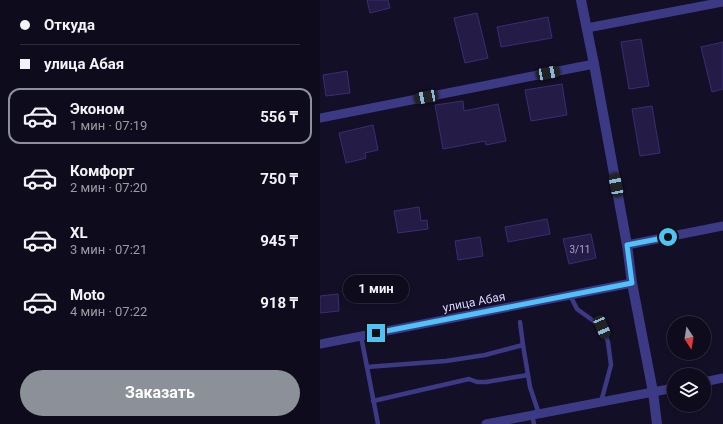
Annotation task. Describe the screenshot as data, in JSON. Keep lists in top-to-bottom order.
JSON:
{
  "streets": {
    "street": ["улица Абая"]
  },
  "house_numbers": ["3/11"],
  "north": "bottom",
  "page": {
    "banner": ["Откуда", "улица Абая"],
    "list": [
      {
        "name": "Эконом",
        "note": "1 мин · 07:19",
        "value": "556 ₸"
      },
      {
        "name": "Комфорт",
        "note": "2 мин · 07:20",
        "value": "750 ₸"
      },
      {
        "name": "XL",
        "note": "3 мин · 07:21",
        "value": "945 ₸"
      },
      {
        "name": "Moto",
        "note": "4 мин · 07:22",
        "value": "918 ₸"
      }
    ],
    "bubble": "1 мин",
    "buttons": "Заказать"
  }
}
